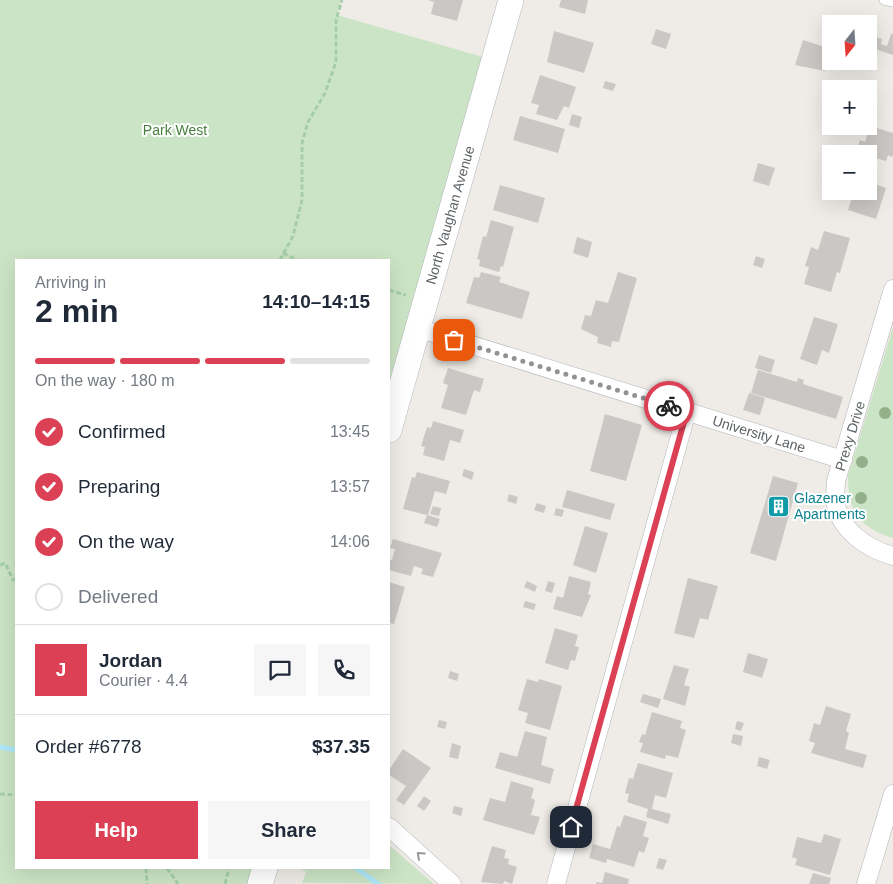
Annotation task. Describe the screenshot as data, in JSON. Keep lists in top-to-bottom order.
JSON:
{
  "streets": {
    "street": ["North Vaughan Avenue", "University Lane", "Prexy Drive"]
  },
  "crossings": [
    ["North Vaughan Avenue", "University Lane"],
    ["University Lane", "Prexy Drive"]
  ],
  "parks": ["Park West"],
  "places": {
    "building": ["Glazener Apartments"]
  },
  "north": "bottom",
  "page": {
    "map_buttons": ["+", "−"],
    "heading": ["2 min", "Arriving in", "14:10–14:15"],
    "panel": [
      "Jordan",
      "Courier · 4.4",
      "Order #6778",
      "$37.35"
    ],
    "bar": "On the way · 180 m",
    "list": [
      ["Confirmed", "13:45"],
      ["Preparing", "13:57"],
      ["On the way", "14:06"],
      "Delivered"
    ],
    "round": "J",
    "buttons": ["Help", "Share"]
  }
}
